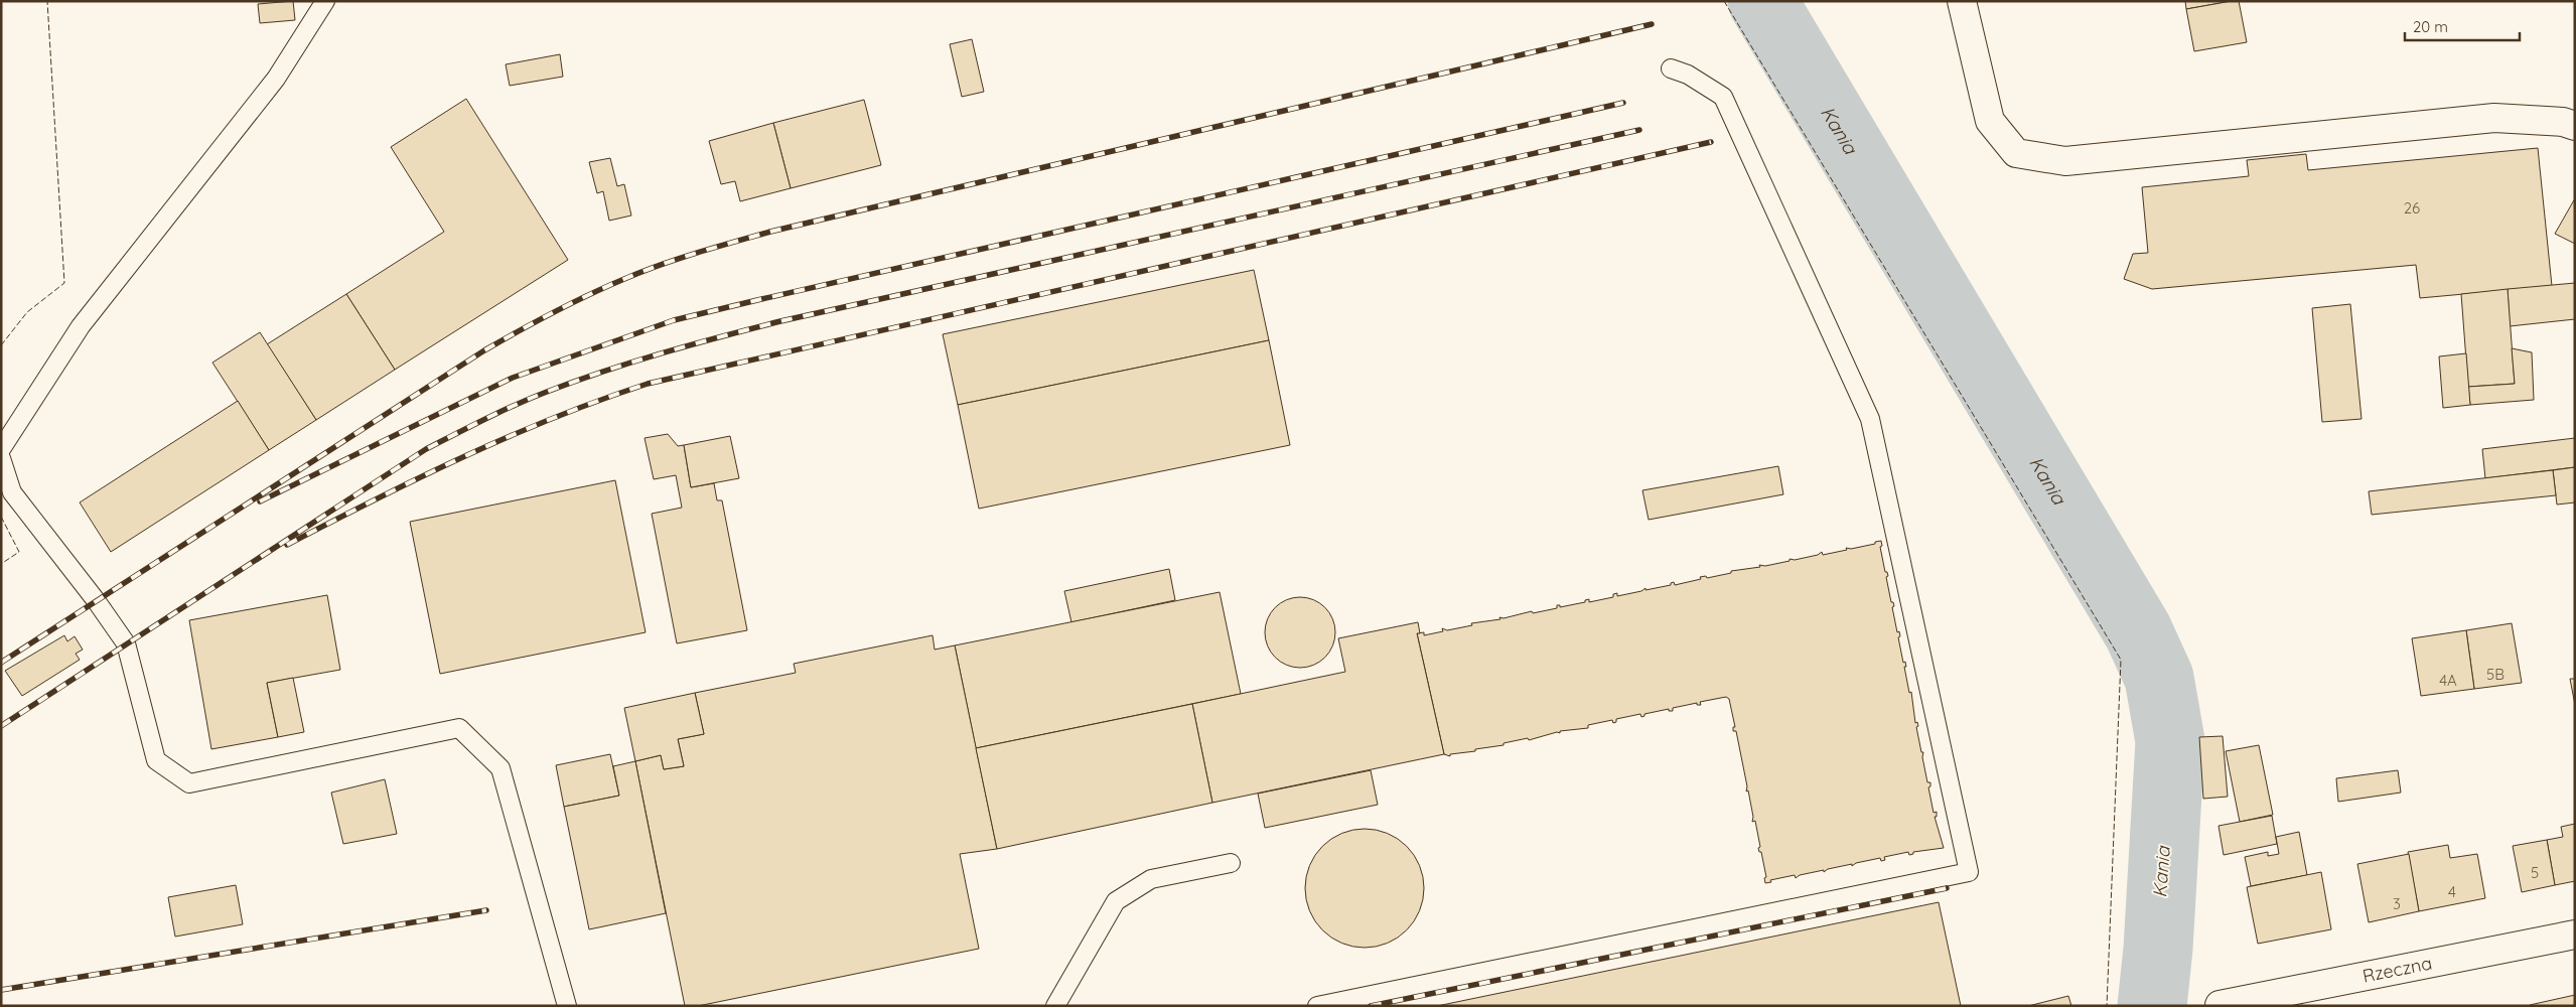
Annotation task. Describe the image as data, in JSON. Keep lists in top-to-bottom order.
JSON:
{
  "streets": {
    "street": ["Rzeczna"]
  },
  "water": ["Kania"],
  "house_numbers": [
    "26",
    "5B",
    "4A",
    "5",
    "4",
    "3"
  ],
  "scale_bar": "20 m"
}
